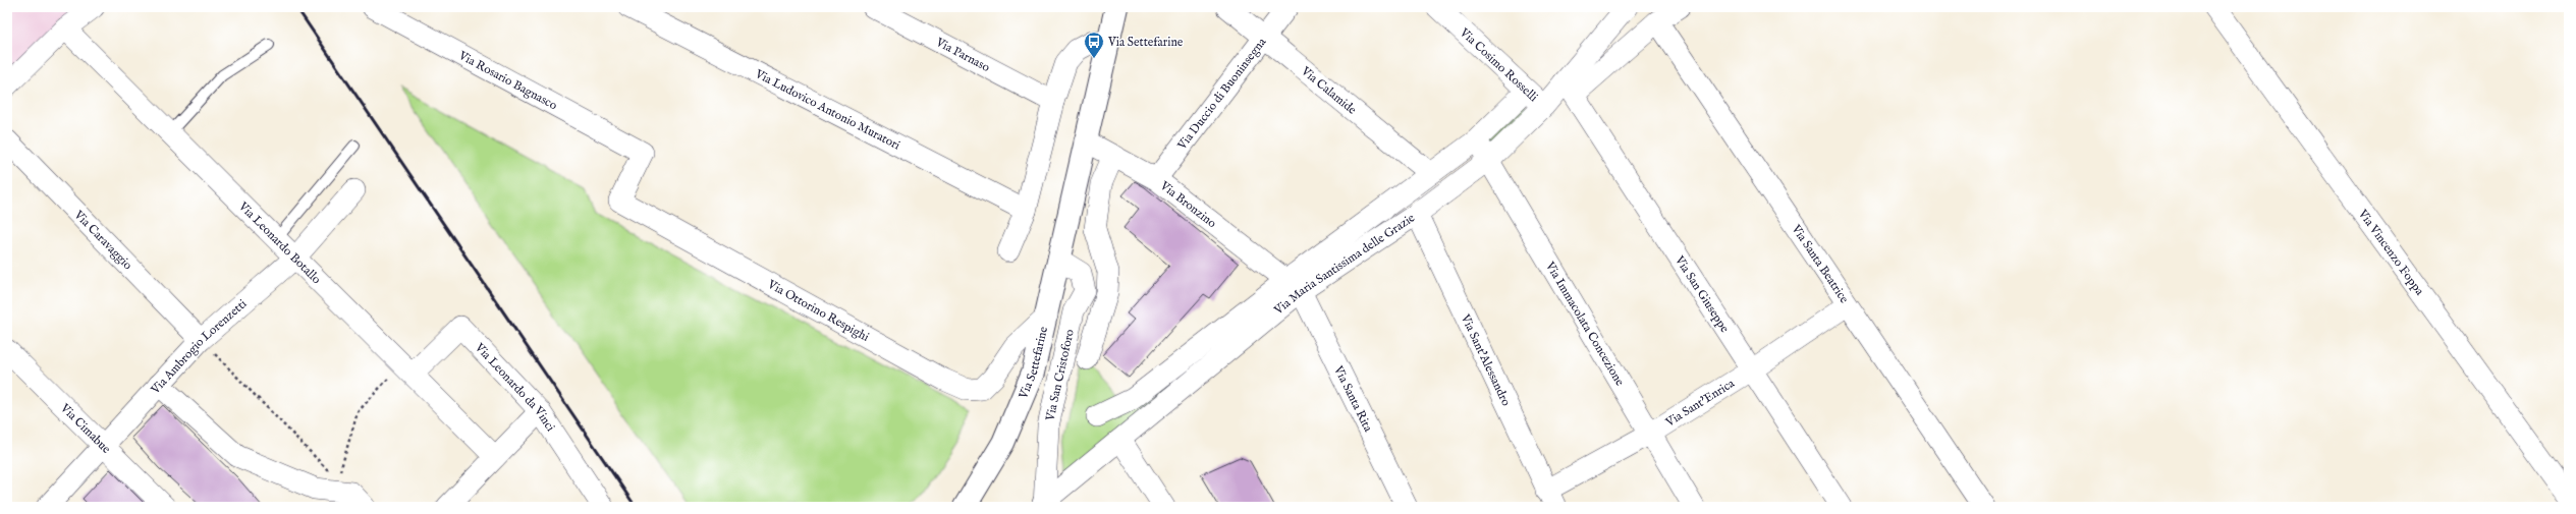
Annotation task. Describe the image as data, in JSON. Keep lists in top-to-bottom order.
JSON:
{
  "streets": {
    "street": [
      "Via Parnaso",
      "Via Cosimo Rosselli",
      "Via Rosario Bagnasco",
      "Via Calamide",
      "Via Duccio di Buoninsegna",
      "Via Ludovico Antonio Muratori",
      "Via Bronzino",
      "Via Caravaggio",
      "Via Leonardo Botallo",
      "Via Vincenzo Foppa",
      "Via Maria Santissima delle Grazie",
      "Via Santa Beatrice",
      "Via San Giuseppe",
      "Via Ottorino Respighi",
      "Via Immacolata Concezione",
      "Via Ambrogio Lorenzetti",
      "Via Sant'Alessandro",
      "Via Settefarine",
      "Via San Cristoforo",
      "Via Leonardo da Vinci",
      "Via Santa Rita",
      "Via Sant'Enrica",
      "Via Cimabue"
    ]
  },
  "crossings": [
    ["Via Cosimo Rosselli", "Via Maria Santissima delle Grazie"],
    ["Via Rosario Bagnasco", "Via Ottorino Respighi"],
    ["Via Calamide", "Via Duccio di Buoninsegna"],
    ["Via Calamide", "Via Maria Santissima delle Grazie"],
    ["Via Duccio di Buoninsegna", "Via Bronzino"],
    ["Via Bronzino", "Via Maria Santissima delle Grazie"],
    ["Via Bronzino", "Via Settefarine"],
    ["Via Bronzino", "Via Santa Rita"],
    ["Via Caravaggio", "Via Ambrogio Lorenzetti"],
    ["Via Leonardo Botallo", "Via Ambrogio Lorenzetti"],
    ["Via Leonardo Botallo", "Via Leonardo da Vinci"],
    ["Via Maria Santissima delle Grazie", "Via Santa Beatrice"],
    ["Via Maria Santissima delle Grazie", "Via San Giuseppe"],
    ["Via Maria Santissima delle Grazie", "Via Immacolata Concezione"],
    ["Via Maria Santissima delle Grazie", "Via Sant'Alessandro"],
    ["Via Maria Santissima delle Grazie", "Via San Cristoforo"],
    ["Via Maria Santissima delle Grazie", "Via Santa Rita"],
    ["Via Santa Beatrice", "Via Sant'Enrica"],
    ["Via San Giuseppe", "Via Sant'Enrica"],
    ["Via Ottorino Respighi", "Via Settefarine"],
    ["Via Immacolata Concezione", "Via Sant'Enrica"],
    ["Via Ambrogio Lorenzetti", "Via Cimabue"],
    ["Via Sant'Alessandro", "Via Sant'Enrica"],
    ["Via Settefarine", "Via San Cristoforo"]
  ],
  "places": {
    "bus stop": ["Via Settefarine"]
  }
}
